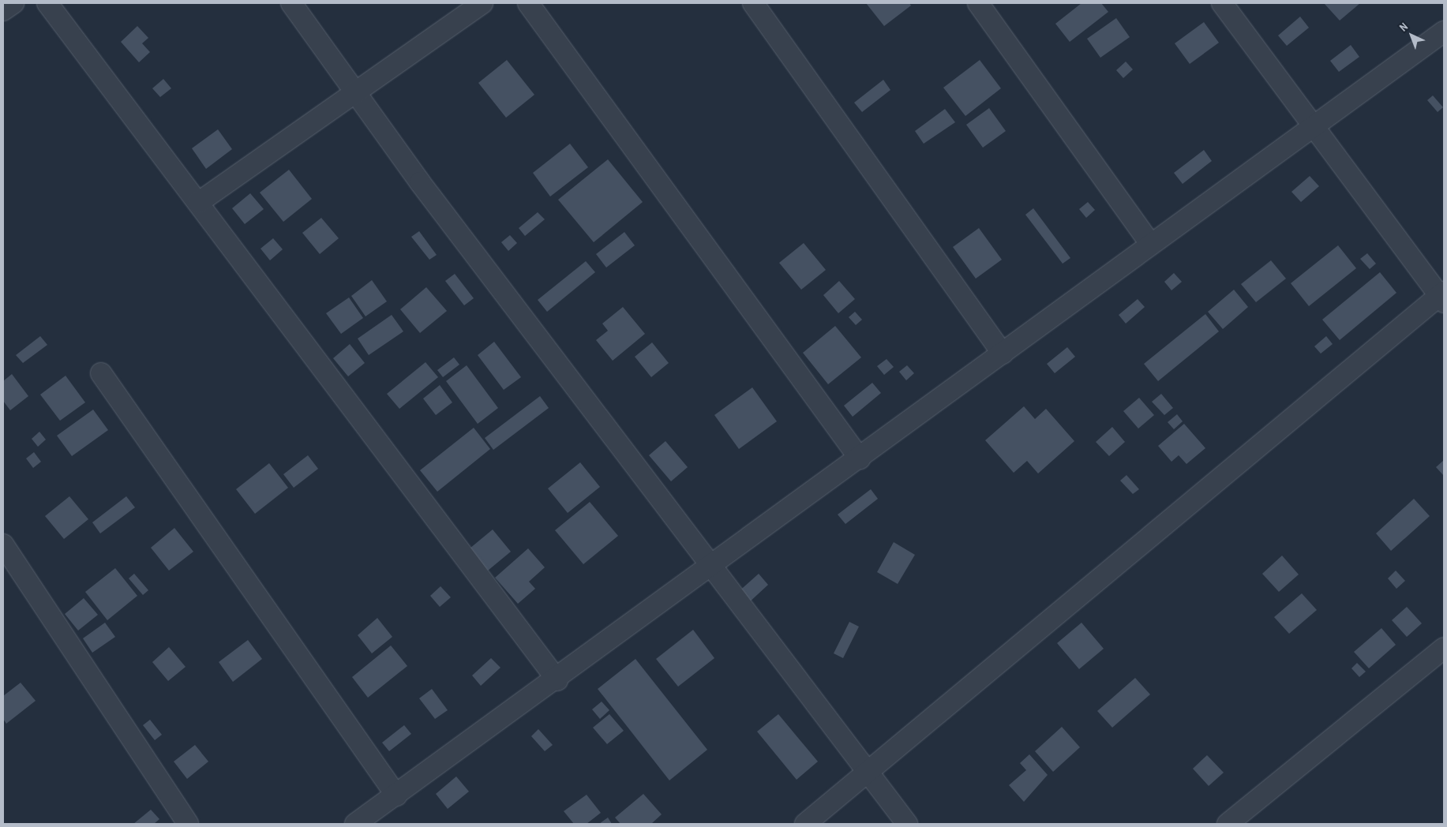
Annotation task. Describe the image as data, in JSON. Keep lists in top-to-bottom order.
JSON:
{
  "north": "top left"
}
